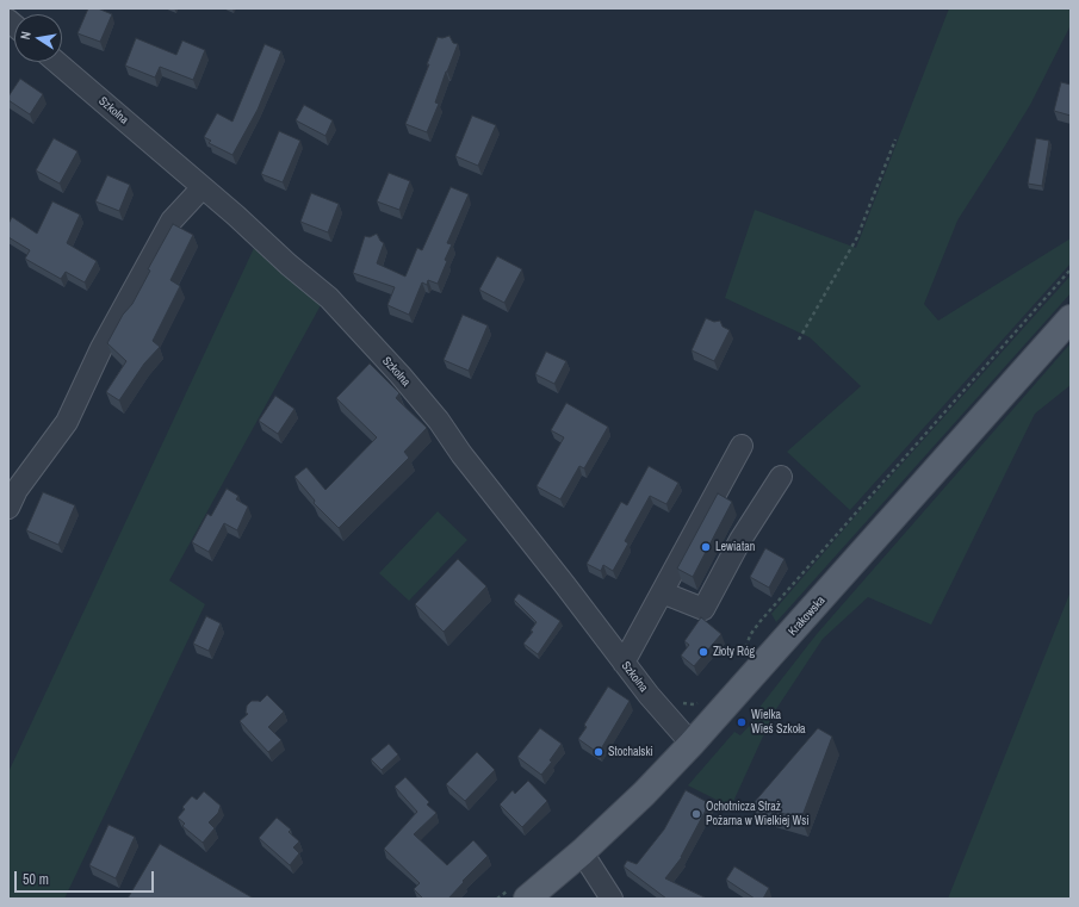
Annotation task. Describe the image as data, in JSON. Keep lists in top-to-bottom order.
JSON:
{
  "streets": {
    "main road": ["Krakowska"],
    "street": ["Szkolna"]
  },
  "crossings": [
    ["Szkolna", "Krakowska"]
  ],
  "places": [
    "Lewiatan",
    "Złoty Róg",
    "Wielka Wieś Szkoła",
    "Stochalski",
    "Ochotnicza Straż Pożarna w Wielkiej Wsi"
  ],
  "scale_bar": "50 m",
  "north": "left"
}
